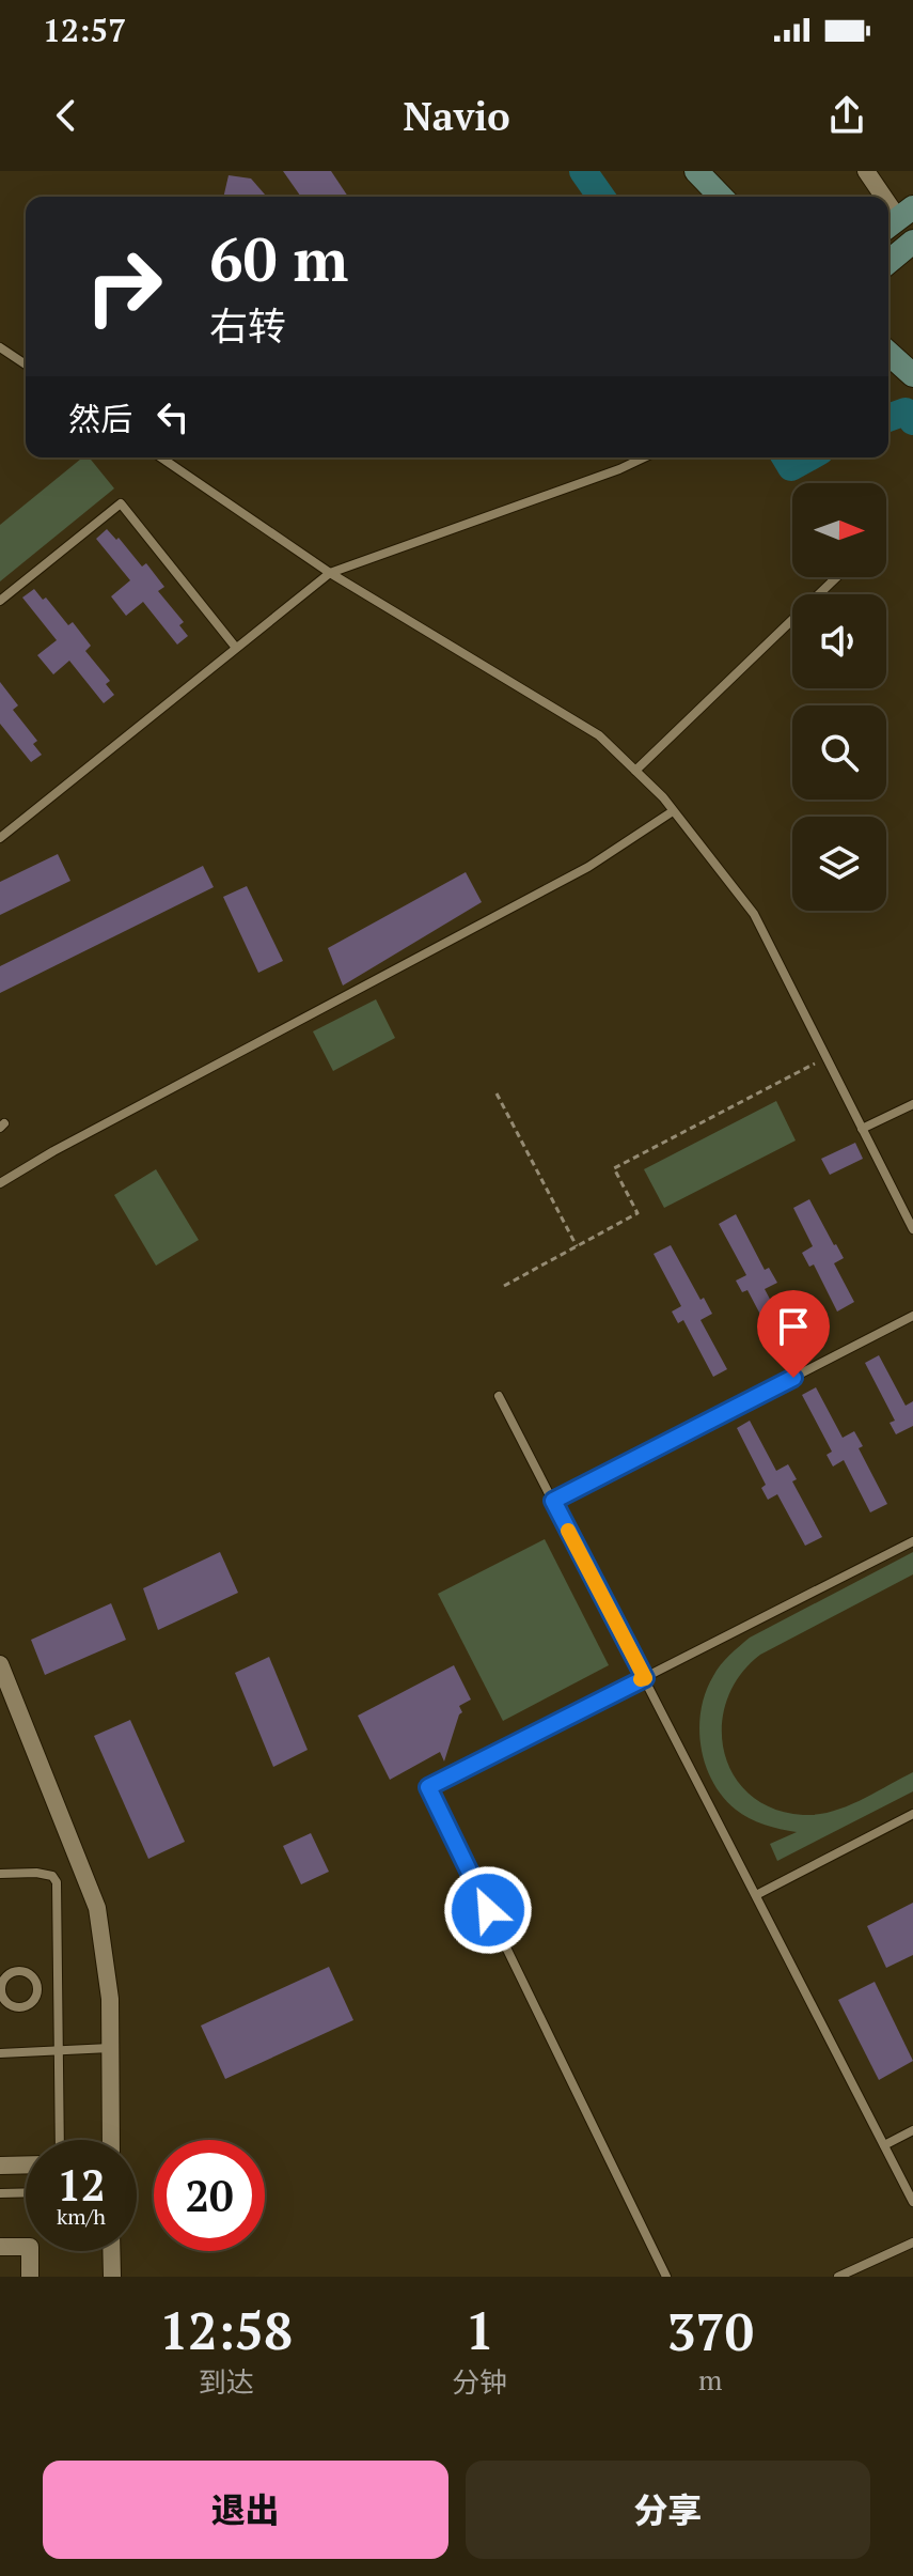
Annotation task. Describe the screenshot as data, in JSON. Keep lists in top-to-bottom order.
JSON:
{
  "north": "right",
  "page": {
    "status": "12:57",
    "header": "Navio",
    "turn": ["60 m", "右转"],
    "then": "然后",
    "speed": "12 km/h",
    "limit": "20",
    "eta": [
      "12:58",
      "到达",
      "1",
      "分钟",
      "370",
      "m"
    ],
    "buttons": ["退出", "分享"]
  }
}
